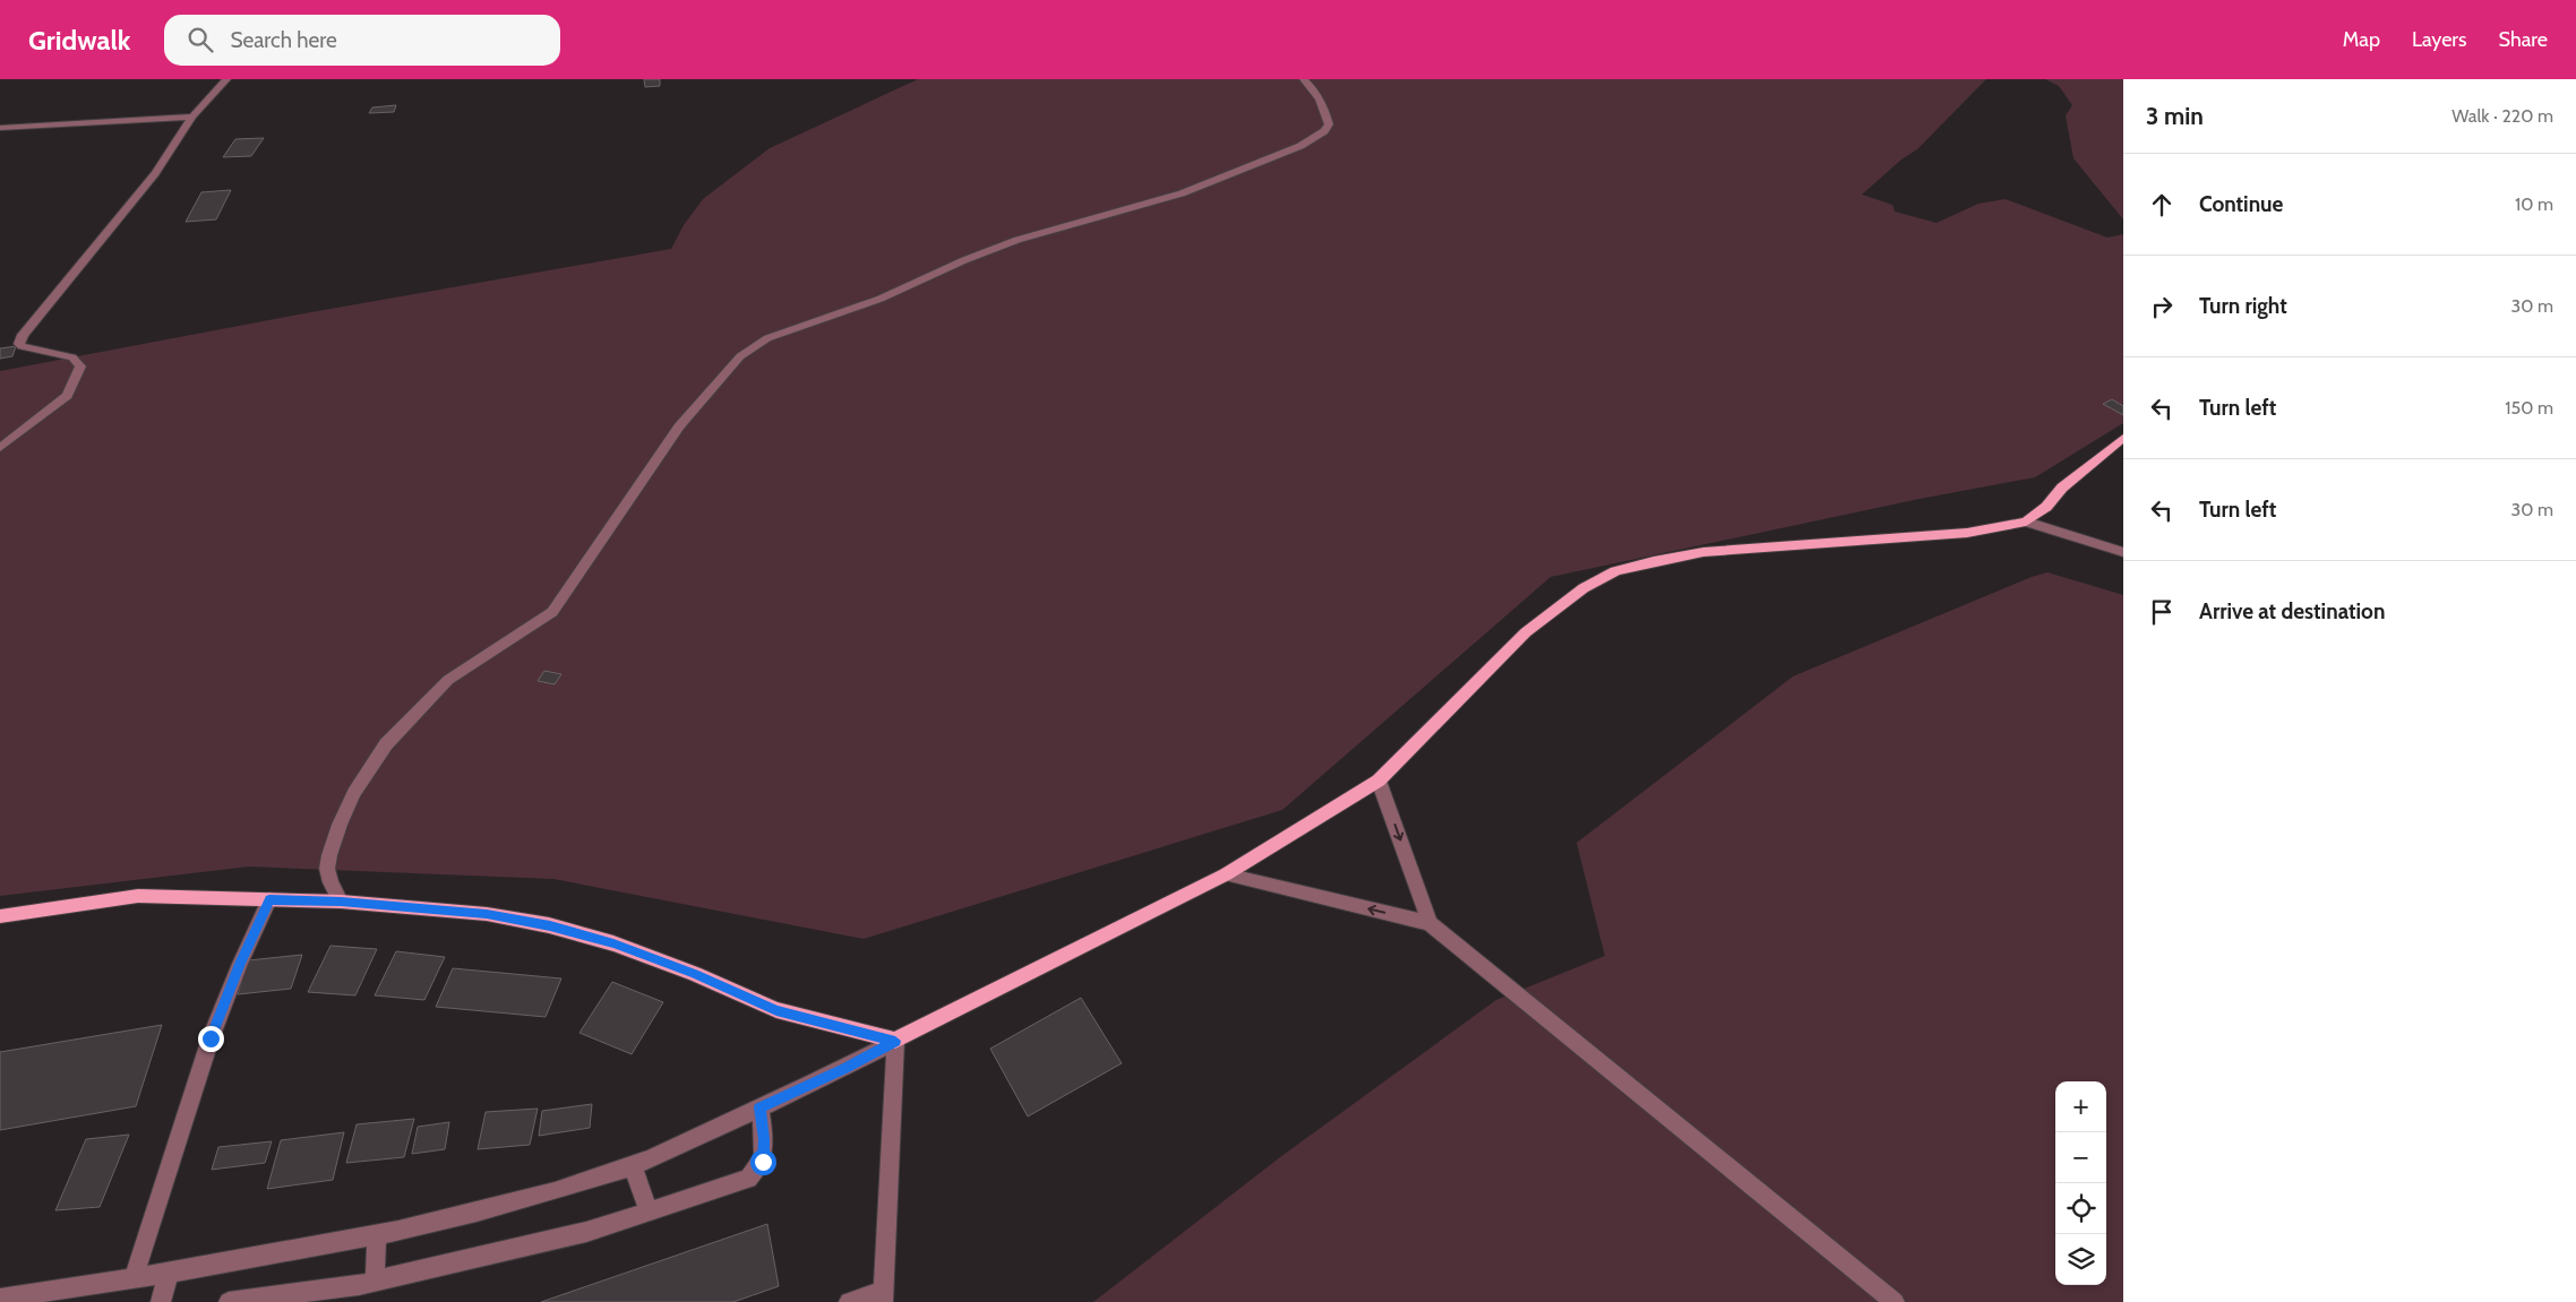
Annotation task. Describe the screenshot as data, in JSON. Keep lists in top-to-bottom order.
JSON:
{
  "page": {
    "header": "Gridwalk",
    "search": "Search here",
    "nav": ["Map", "Layers", "Share"],
    "heading": ["3 min", "Walk · 220 m"],
    "list": [
      ["Continue", "10 m"],
      ["Turn right", "30 m"],
      ["Turn left", "150 m"],
      ["Turn left", "30 m"],
      "Arrive at destination"
    ],
    "map_buttons": ["+", "−"]
  }
}
